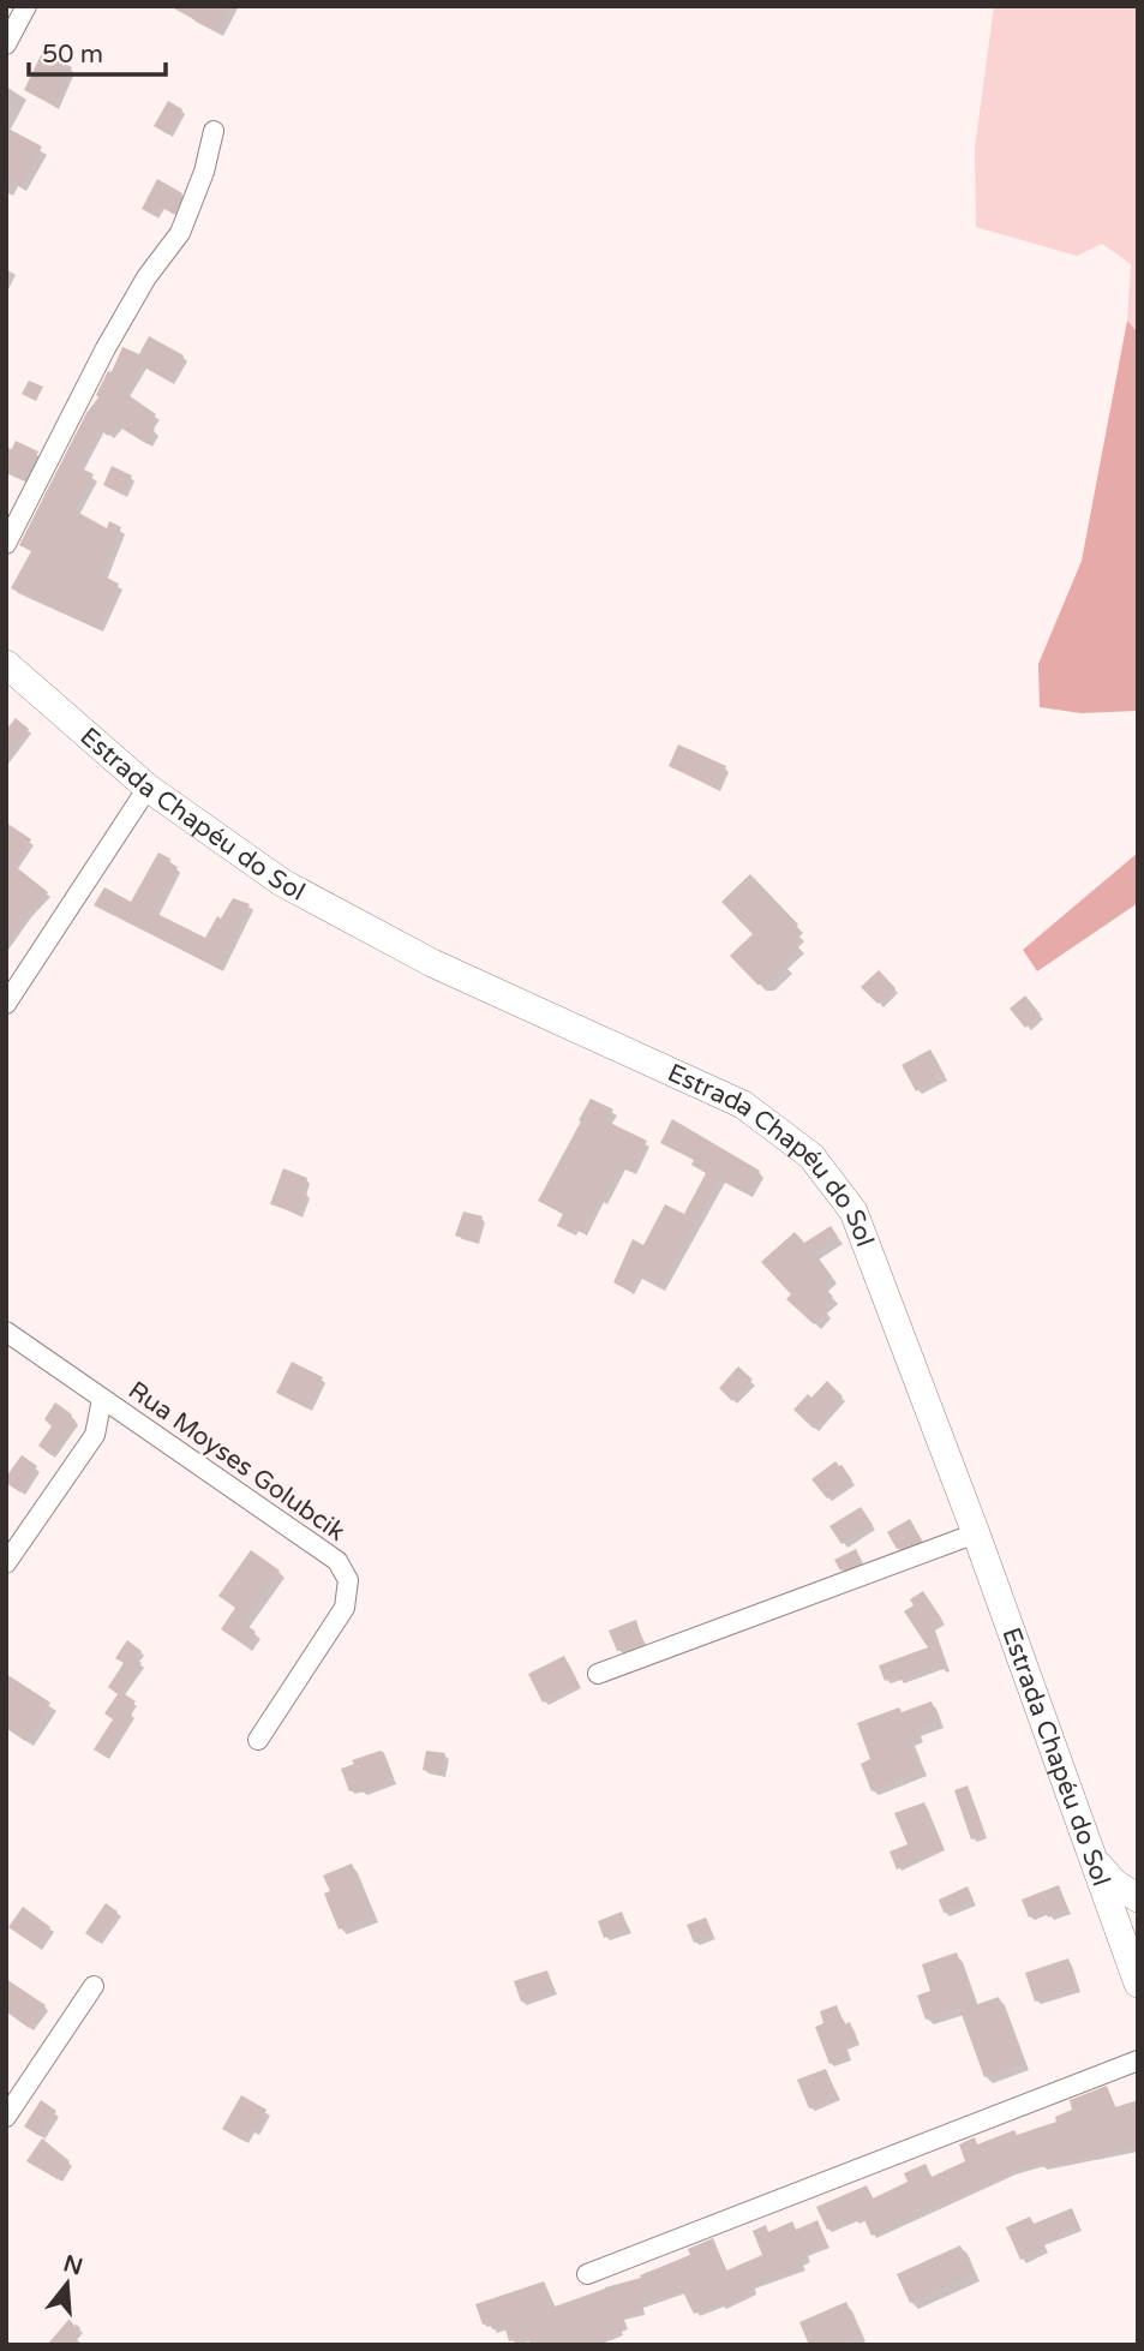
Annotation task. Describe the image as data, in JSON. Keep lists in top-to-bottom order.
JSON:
{
  "streets": {
    "main road": ["Estrada Chapéu do Sol"],
    "street": ["Rua Moyses Golubcik"]
  },
  "scale_bar": "50 m",
  "north": "top"
}
